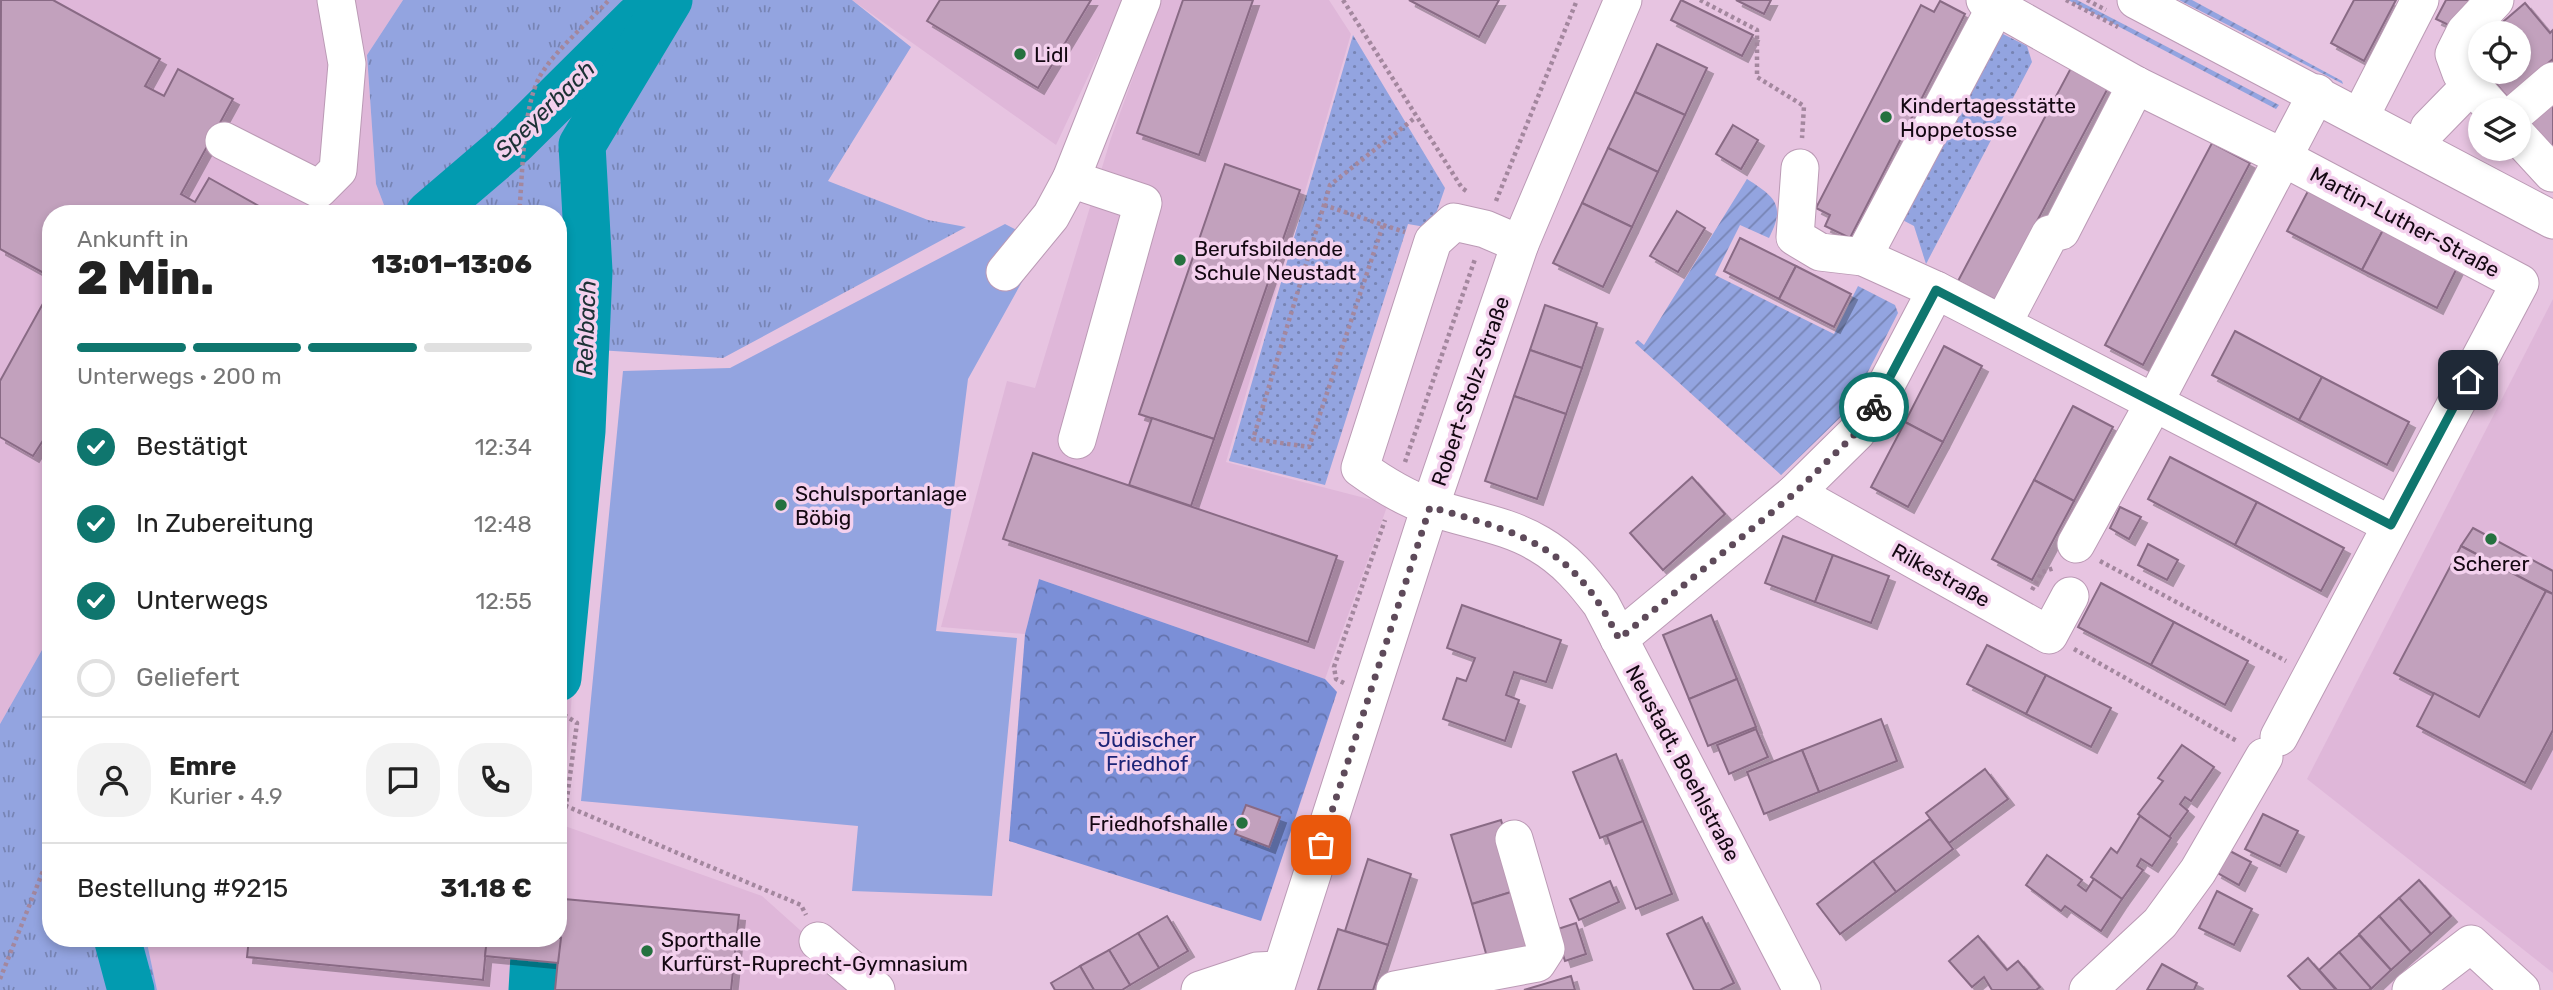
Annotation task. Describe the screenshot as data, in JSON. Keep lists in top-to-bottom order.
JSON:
{
  "streets": {
    "street": [
      "Martin-Luther-Straße",
      "Robert-Stolz-Straße",
      "Rilkestraße",
      "Neustadt, Boehlstraße"
    ]
  },
  "crossings": [
    ["Robert-Stolz-Straße", "Neustadt, Boehlstraße"]
  ],
  "water": ["Speyerbach", "Rehbach"],
  "parks": ["Jüdischer Friedhof"],
  "places": [
    "Lidl",
    "Kindertagesstätte Hoppetosse",
    "Berufsbildende Schule Neustadt",
    "Schulsportanlage Böbig",
    "Scherer",
    "Friedhofshalle",
    "Sporthalle Kurfürst-Ruprecht-Gymnasium"
  ],
  "page": {
    "heading": ["2 Min.", "Ankunft in", "13:01–13:06"],
    "panel": [
      "Emre",
      "Kurier · 4.9",
      "Bestellung #9215",
      "31.18 €"
    ],
    "bar": "Unterwegs · 200 m",
    "list": [
      ["Bestätigt", "12:34"],
      ["In Zubereitung", "12:48"],
      ["Unterwegs", "12:55"],
      "Geliefert"
    ]
  }
}
